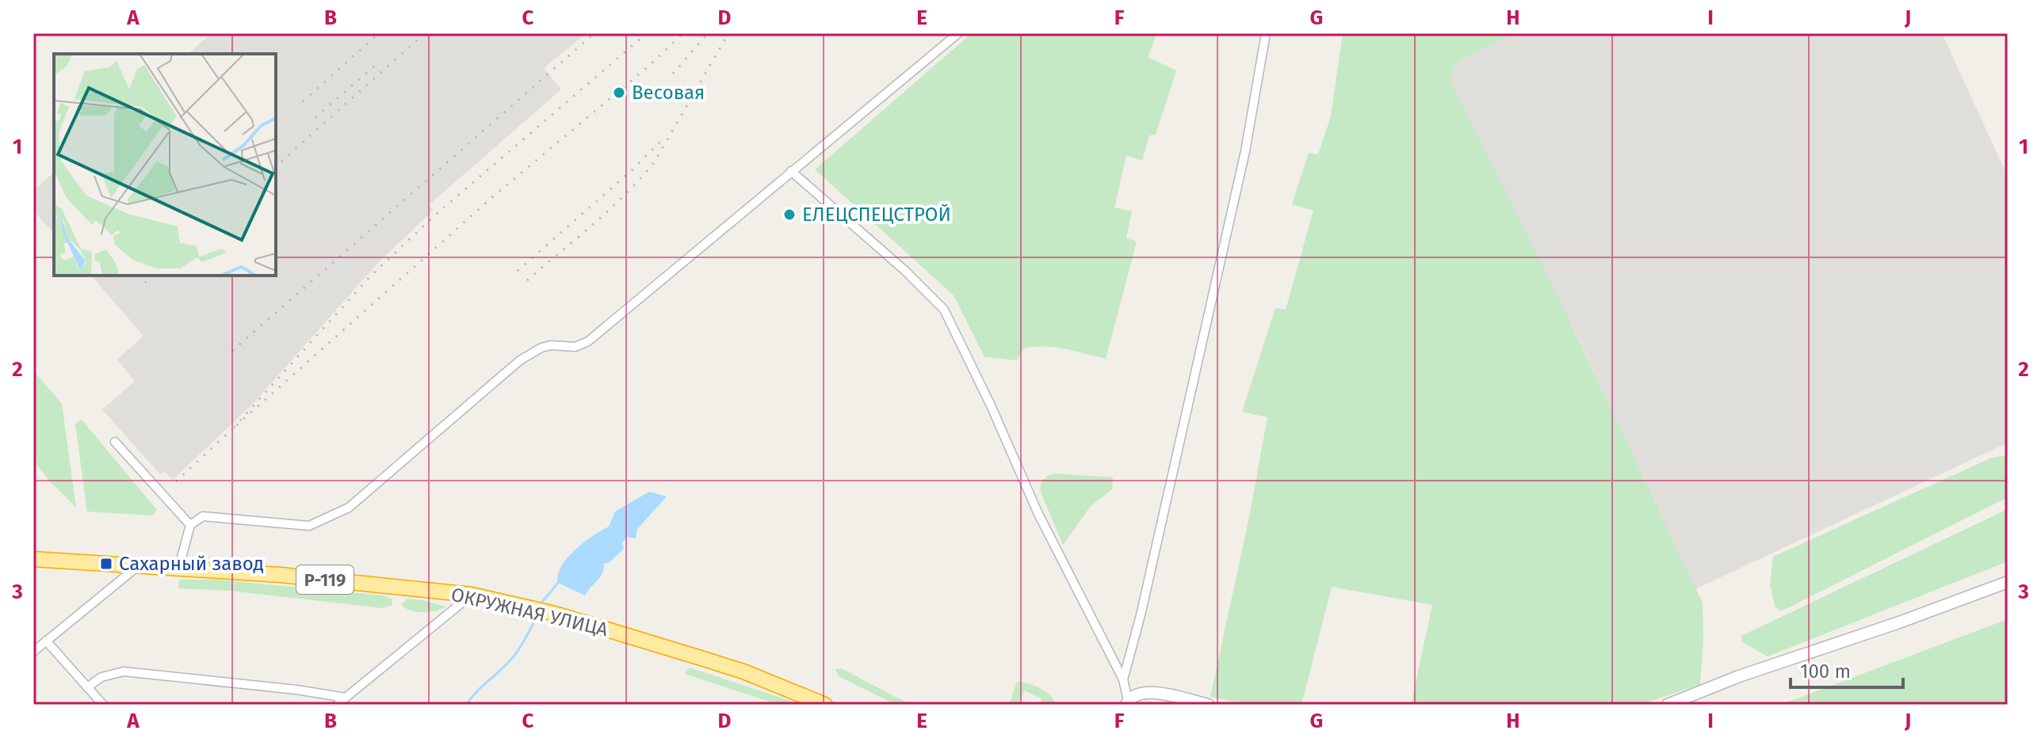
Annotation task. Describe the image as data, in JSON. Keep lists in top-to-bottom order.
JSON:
{
  "streets": {
    "highway": ["Р-119", "ОКРУЖНАЯ УЛИЦА"]
  },
  "places": {
    "other": ["Весовая", "ЕЛЕЦСПЕЦСТРОЙ"],
    "transit": ["Сахарный завод"]
  },
  "scale_bar": "100 m",
  "grid": {
    "columns": [
      "A",
      "B",
      "C",
      "D",
      "E",
      "F",
      "G",
      "H",
      "I",
      "J"
    ],
    "rows": ["1", "2", "3"]
  }
}
